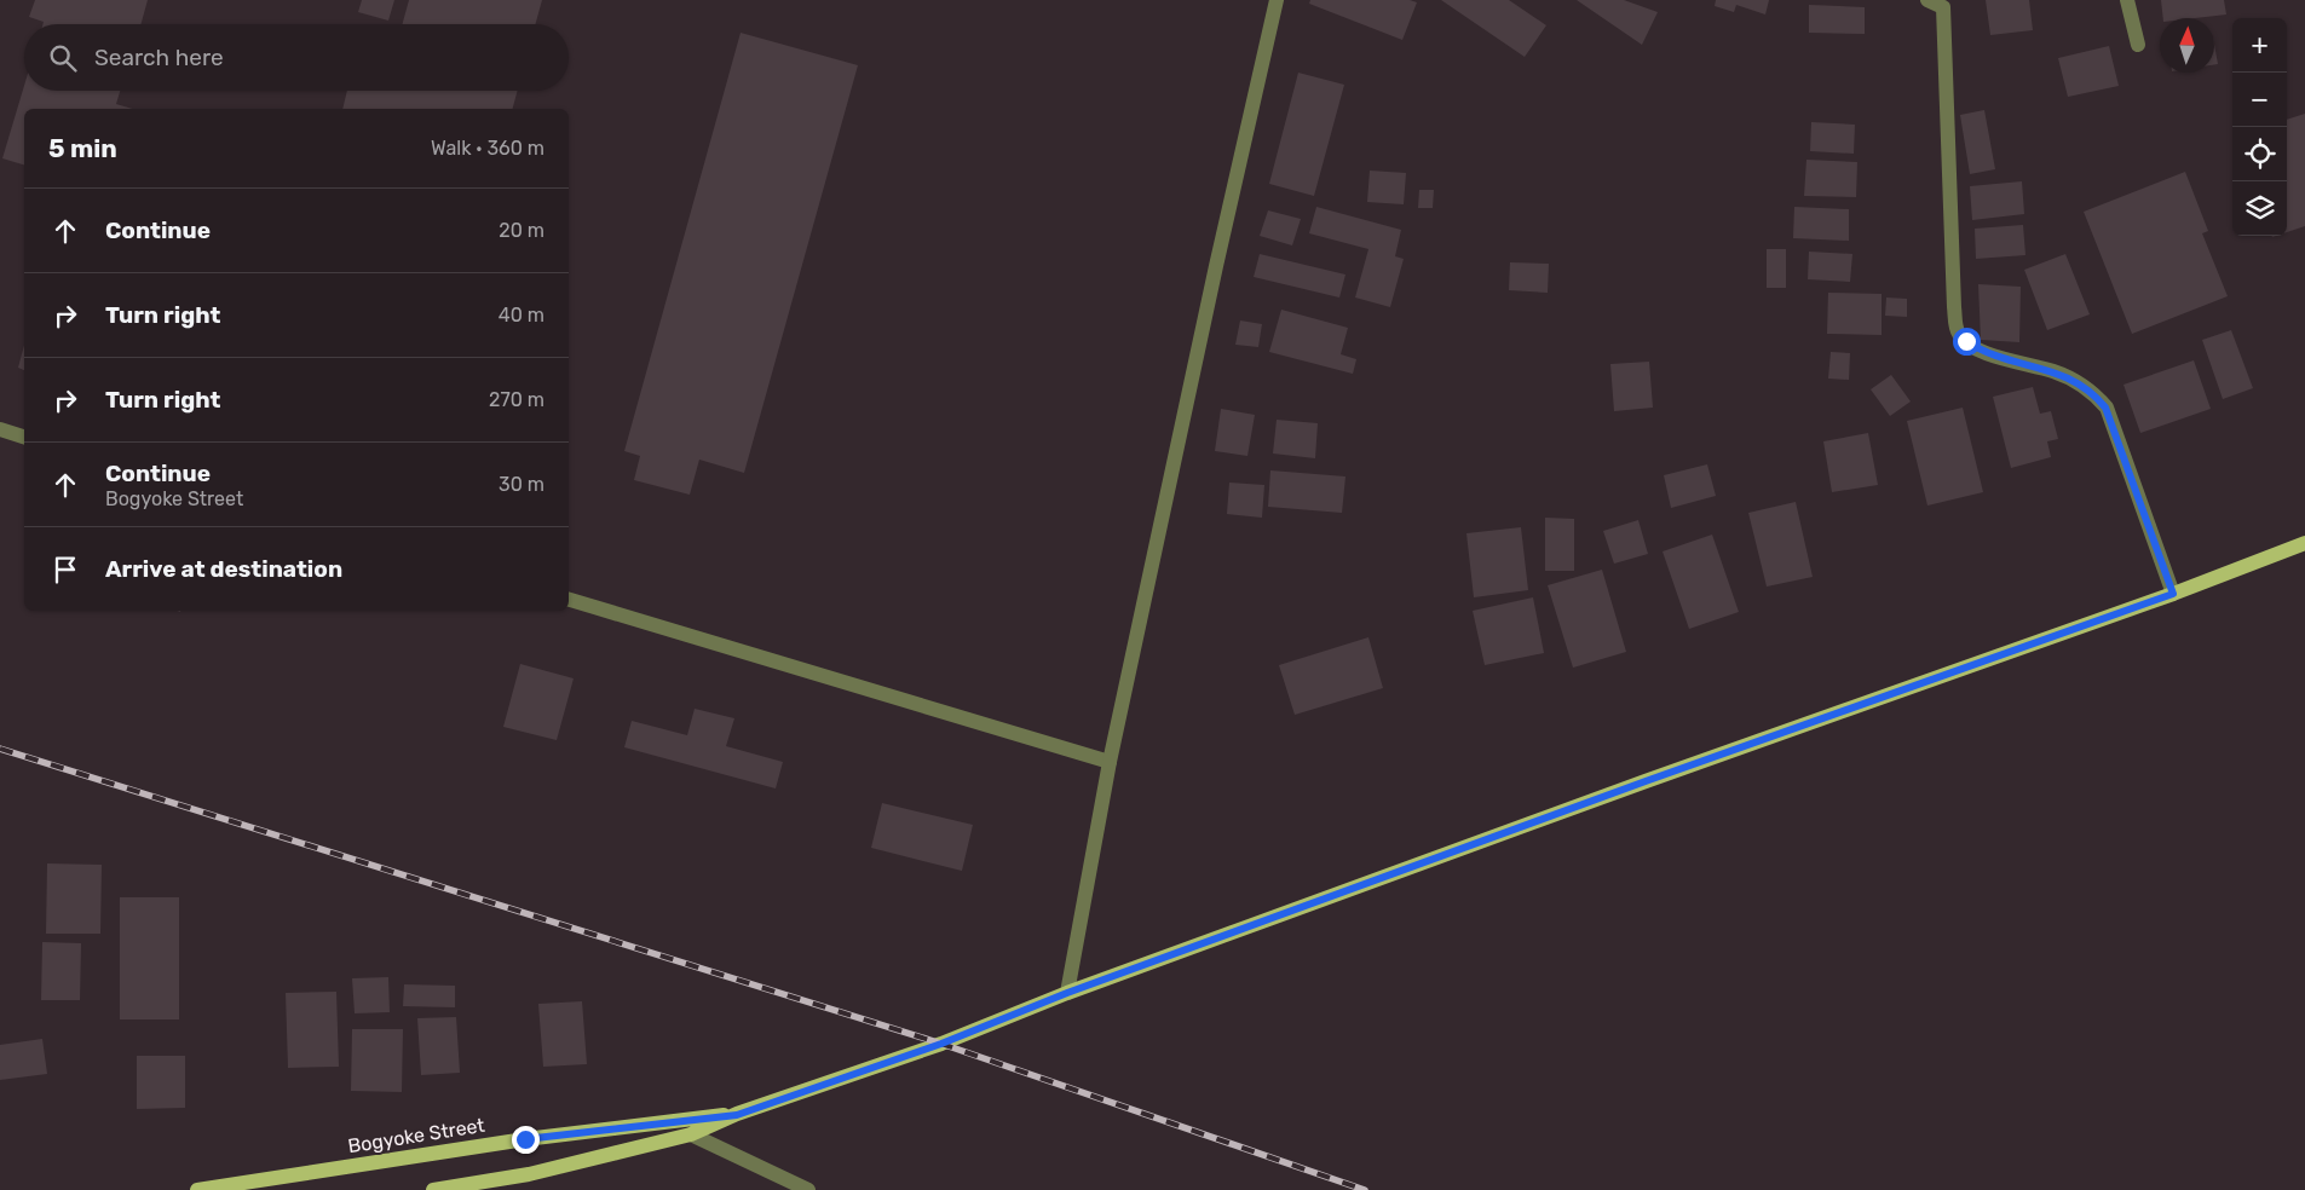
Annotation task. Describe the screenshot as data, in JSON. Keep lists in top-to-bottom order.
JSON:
{
  "streets": {
    "main road": ["Bogyoke Street"]
  },
  "north": "top",
  "page": {
    "map_buttons": ["+", "−"],
    "search": "Search here",
    "heading": ["5 min", "Walk · 360 m"],
    "list": [
      ["Continue", "20 m"],
      ["Turn right", "40 m"],
      ["Turn right", "270 m"],
      ["Continue", "Bogyoke Street", "30 m"],
      "Arrive at destination"
    ]
  }
}
